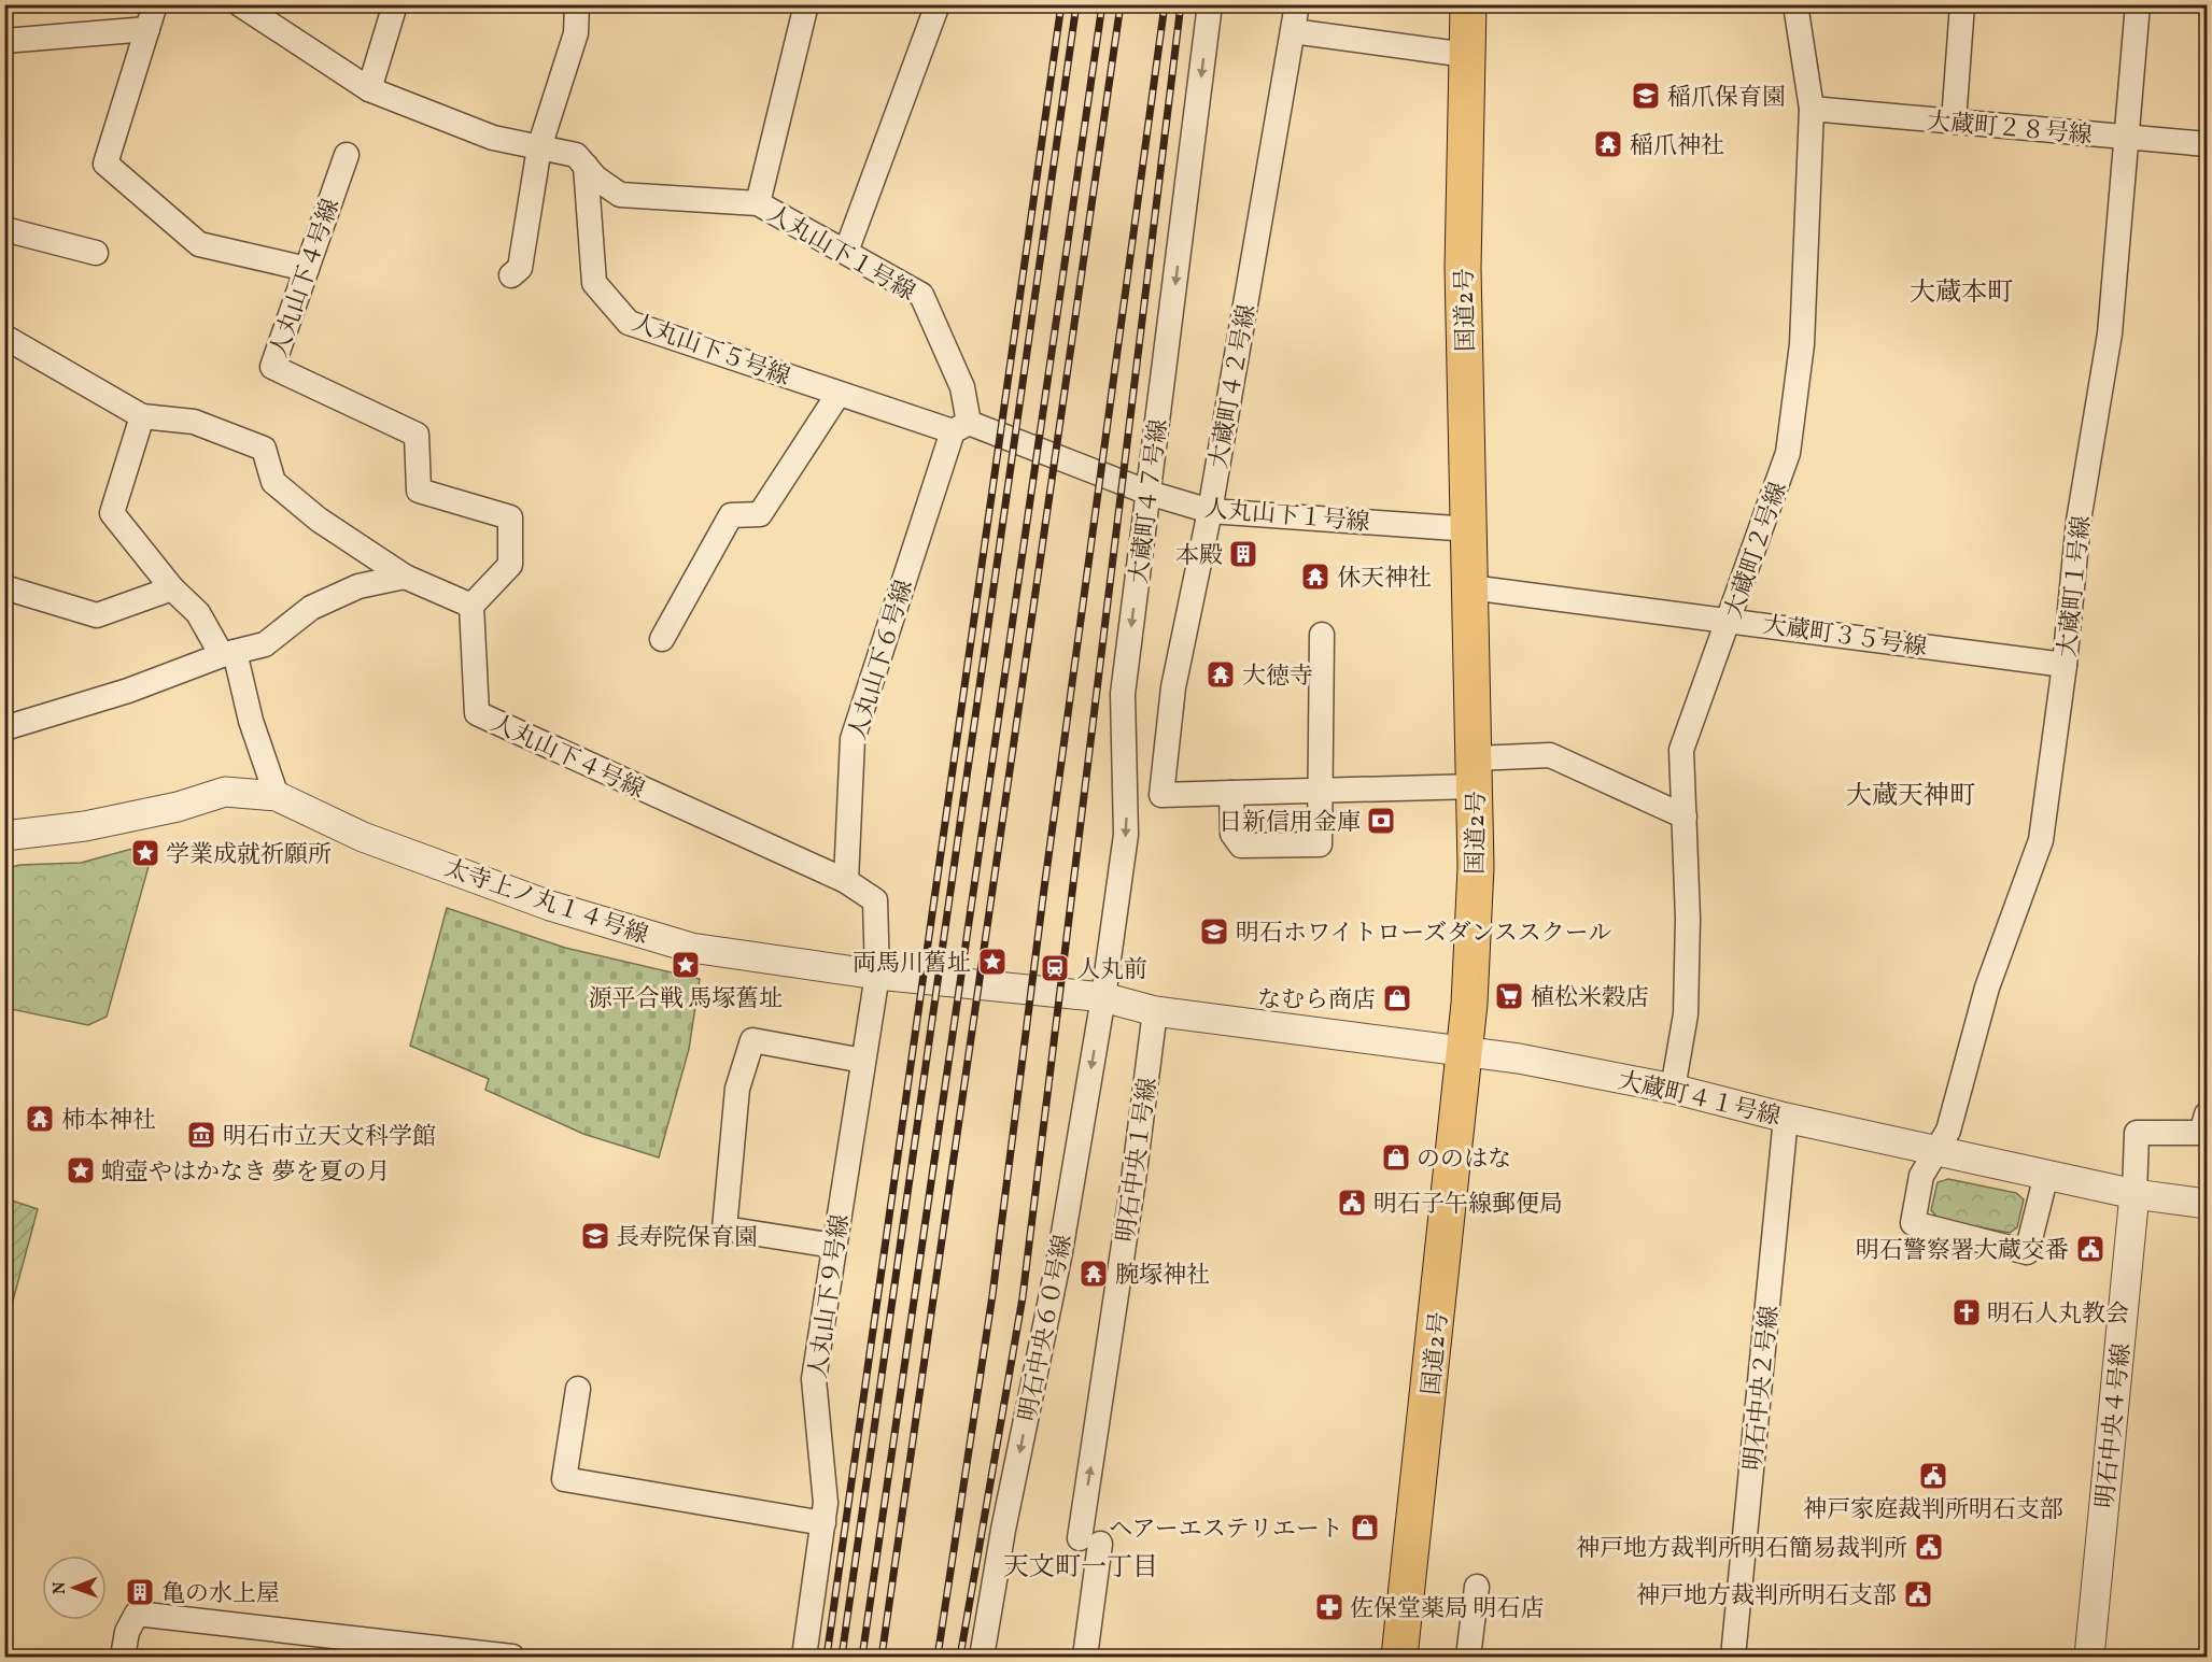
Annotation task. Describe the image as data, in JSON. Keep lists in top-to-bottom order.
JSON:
{
  "streets": {
    "highway": ["国道2号"],
    "street": [
      "大蔵町２８号線",
      "人丸山下１号線",
      "人丸山下４号線",
      "人丸山下５号線",
      "大蔵町４２号線",
      "大蔵町４７号線",
      "大蔵町２号線",
      "大蔵町１号線",
      "大蔵町３５号線",
      "人丸山下６号線",
      "太寺上ノ丸１４号線",
      "大蔵町４１号線",
      "明石中央１号線",
      "人丸山下９号線",
      "明石中央６０号線",
      "明石中央２号線",
      "明石中央４号線"
    ]
  },
  "crossings": [
    ["大蔵町２８号線", "大蔵町２号線"],
    ["大蔵町２８号線", "大蔵町１号線"],
    ["人丸山下１号線", "国道2号"],
    ["人丸山下１号線", "人丸山下５号線"],
    ["人丸山下１号線", "大蔵町４２号線"],
    ["人丸山下１号線", "大蔵町４７号線"],
    ["人丸山下１号線", "人丸山下６号線"],
    ["人丸山下４号線", "人丸山下６号線"],
    ["国道2号", "大蔵町３５号線"],
    ["国道2号", "大蔵町４１号線"],
    ["人丸山下５号線", "人丸山下６号線"],
    ["大蔵町４７号線", "太寺上ノ丸１４号線"],
    ["大蔵町４７号線", "明石中央６０号線"],
    ["大蔵町２号線", "大蔵町３５号線"],
    ["大蔵町２号線", "大蔵町４１号線"],
    ["大蔵町１号線", "大蔵町３５号線"],
    ["大蔵町１号線", "大蔵町４１号線"],
    ["太寺上ノ丸１４号線", "大蔵町４１号線"],
    ["太寺上ノ丸１４号線", "明石中央１号線"],
    ["太寺上ノ丸１４号線", "人丸山下９号線"],
    ["太寺上ノ丸１４号線", "明石中央６０号線"],
    ["大蔵町４１号線", "明石中央１号線"],
    ["大蔵町４１号線", "明石中央２号線"],
    ["大蔵町４１号線", "明石中央４号線"]
  ],
  "one_way": ["大蔵町４７号線", "明石中央１号線", "明石中央６０号線"],
  "districts": ["大蔵本町", "大蔵天神町", "天文町一丁目"],
  "places": {
    "school or university": ["稲爪保育園", "明石ホワイトローズダンススクール", "長寿院保育園"],
    "temple": [
      "稲爪神社",
      "休天神社",
      "大徳寺",
      "柿本神社",
      "腕塚神社"
    ],
    "building": ["本殿", "亀の水上屋"],
    "bank": ["日新信用金庫"],
    "place": [
      "学業成就祈願所",
      "両馬川舊址",
      "源平合戦 馬塚舊址",
      "蛸壺やはかなき 夢を夏の月"
    ],
    "station": ["人丸前"],
    "supermarket": ["植松米穀店"],
    "shop": ["なむら商店", "ののはな", "ヘアーエステリエート"],
    "museum": ["明石市立天文科学館"],
    "public building": [
      "明石子午線郵便局",
      "明石警察署大蔵交番",
      "神戸家庭裁判所明石支部",
      "神戸地方裁判所明石簡易裁判所",
      "神戸地方裁判所明石支部"
    ],
    "church": ["明石人丸教会"],
    "pharmacy": ["佐保堂薬局 明石店"]
  },
  "north": "left"
}
